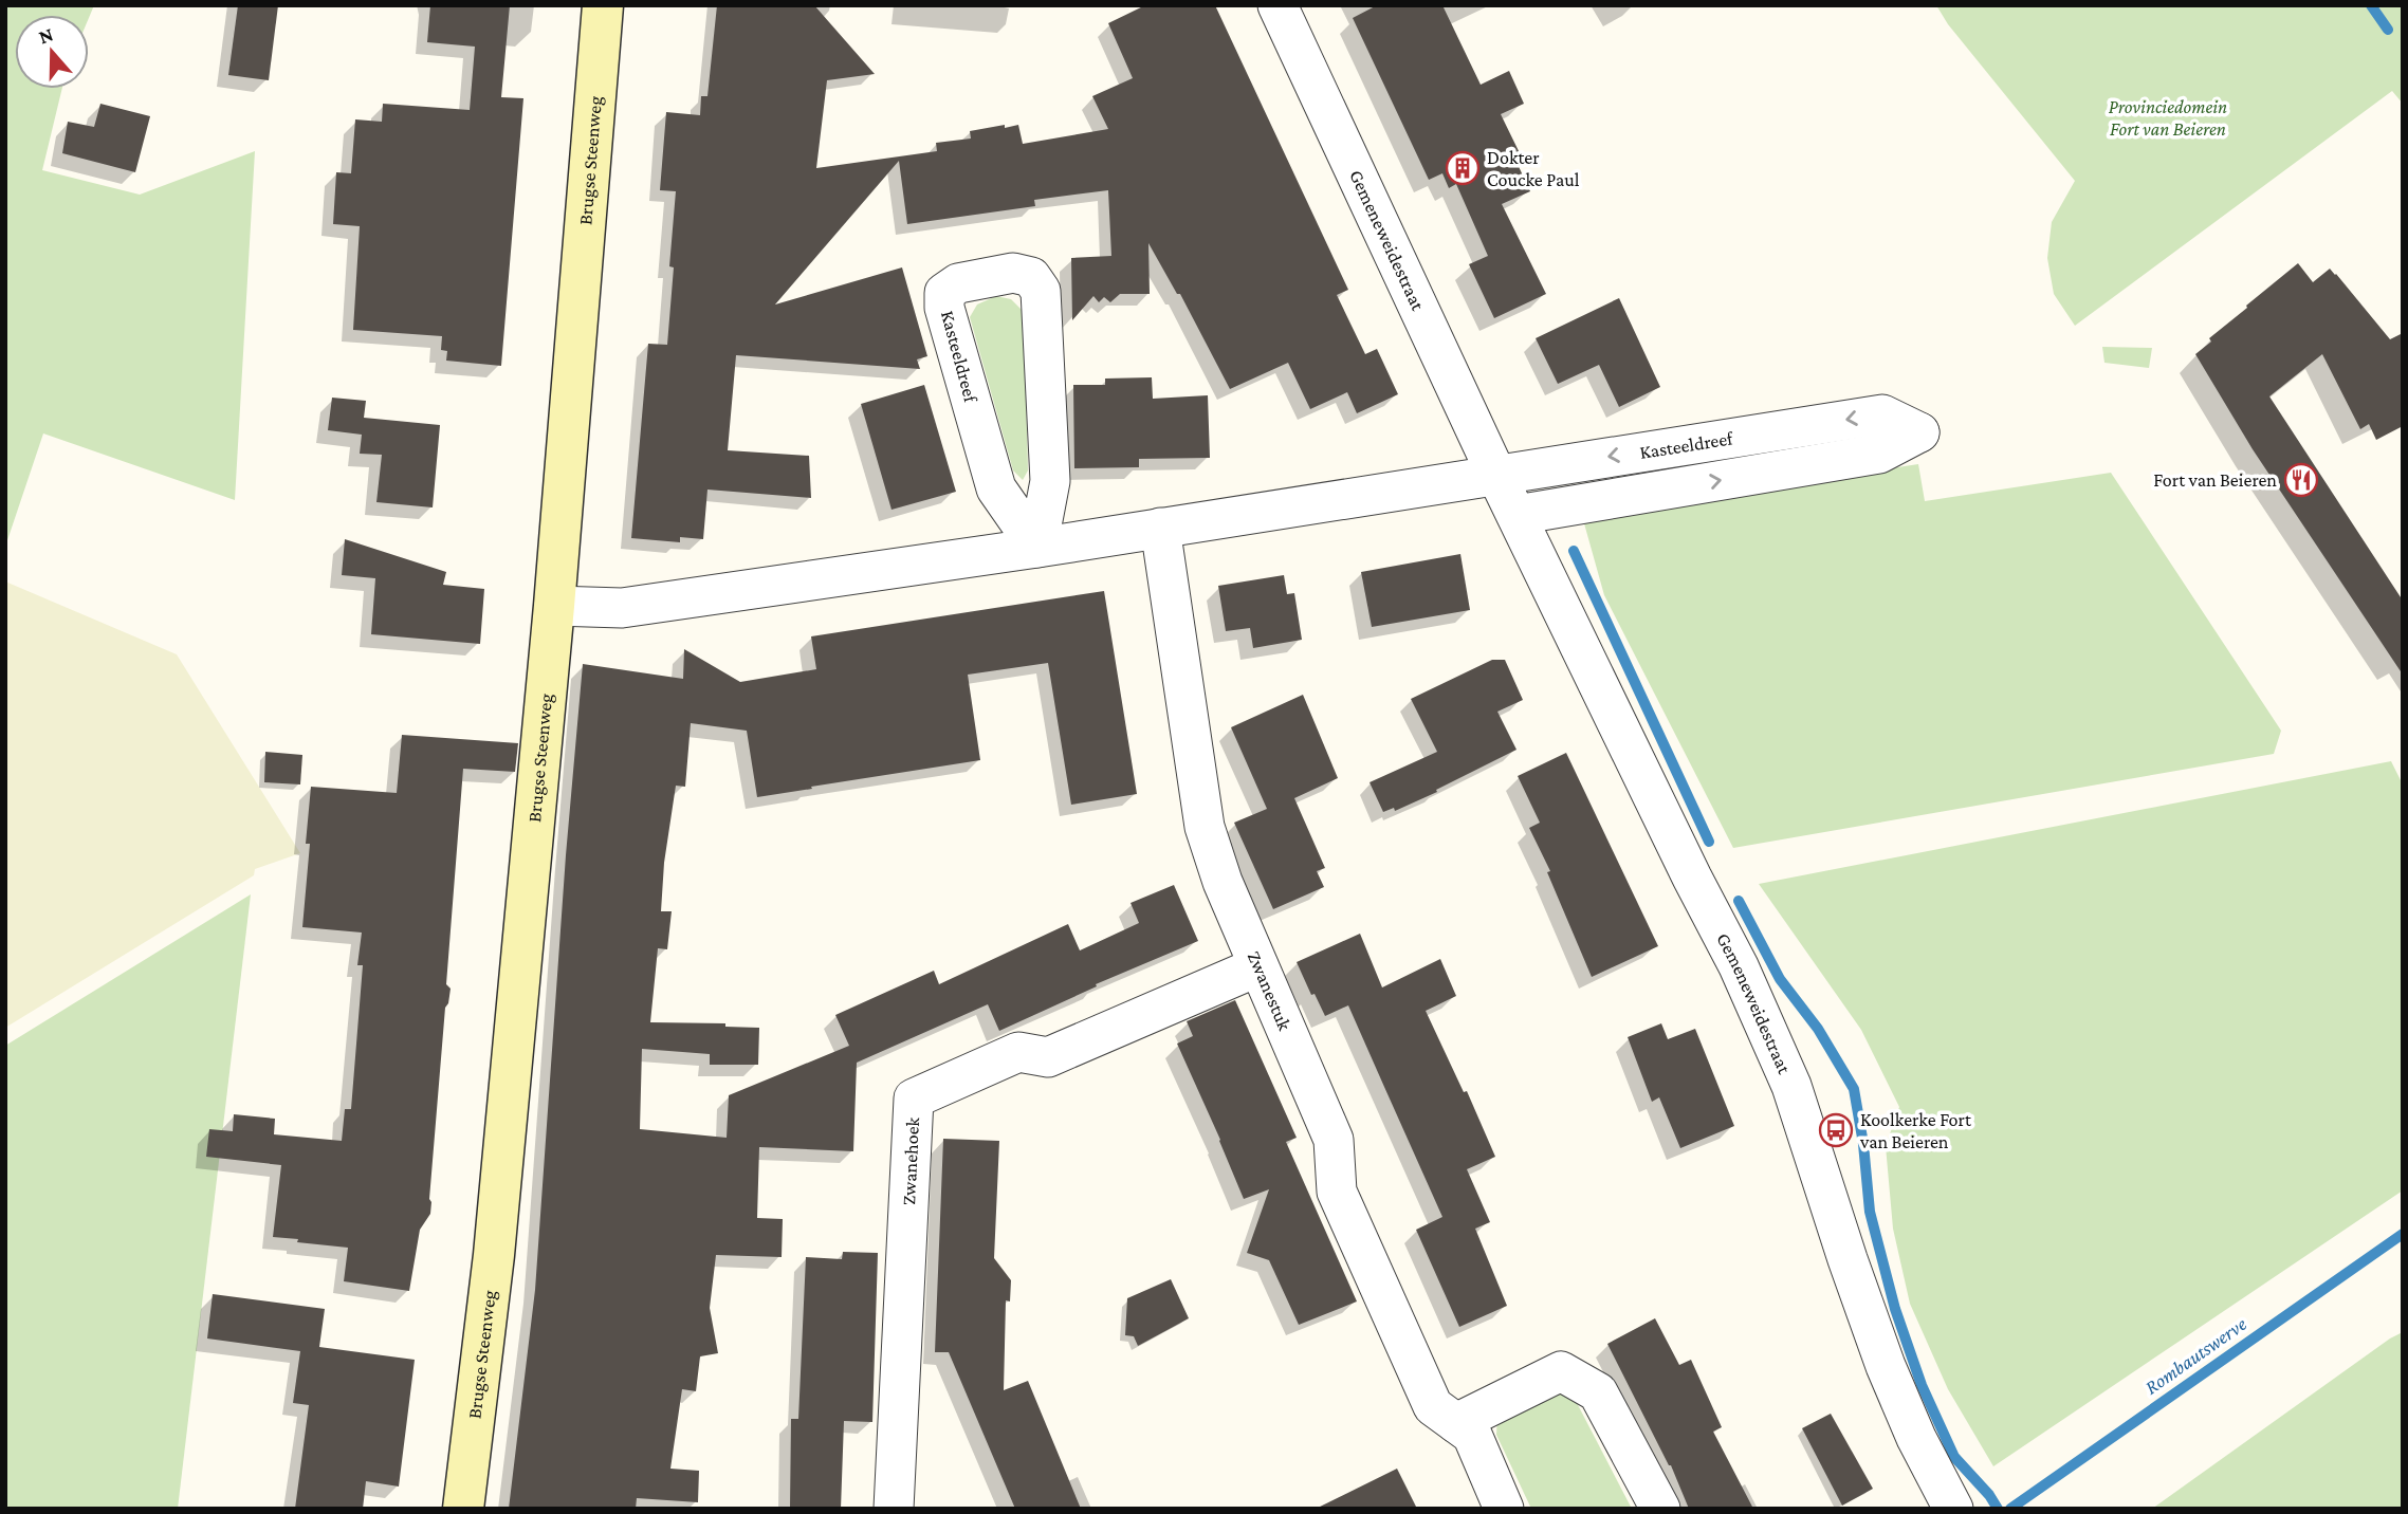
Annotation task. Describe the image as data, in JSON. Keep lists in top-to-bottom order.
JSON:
{
  "streets": {
    "main road": ["Brugse Steenweg"],
    "street": [
      "Gemeneweidestraat",
      "Kasteeldreef",
      "Zwanestuk",
      "Zwanehoek"
    ]
  },
  "crossings": [
    ["Brugse Steenweg", "Kasteeldreef"],
    ["Gemeneweidestraat", "Kasteeldreef"],
    ["Kasteeldreef", "Zwanestuk"],
    ["Zwanestuk", "Zwanehoek"]
  ],
  "water": ["Rombautswerve"],
  "parks": ["Provinciedomein Fort van Beieren"],
  "places": {
    "building": ["Dokter Coucke Paul"],
    "restaurant": ["Fort van Beieren"],
    "bus stop": ["Koolkerke Fort van Beieren"]
  },
  "north": "top"
}
